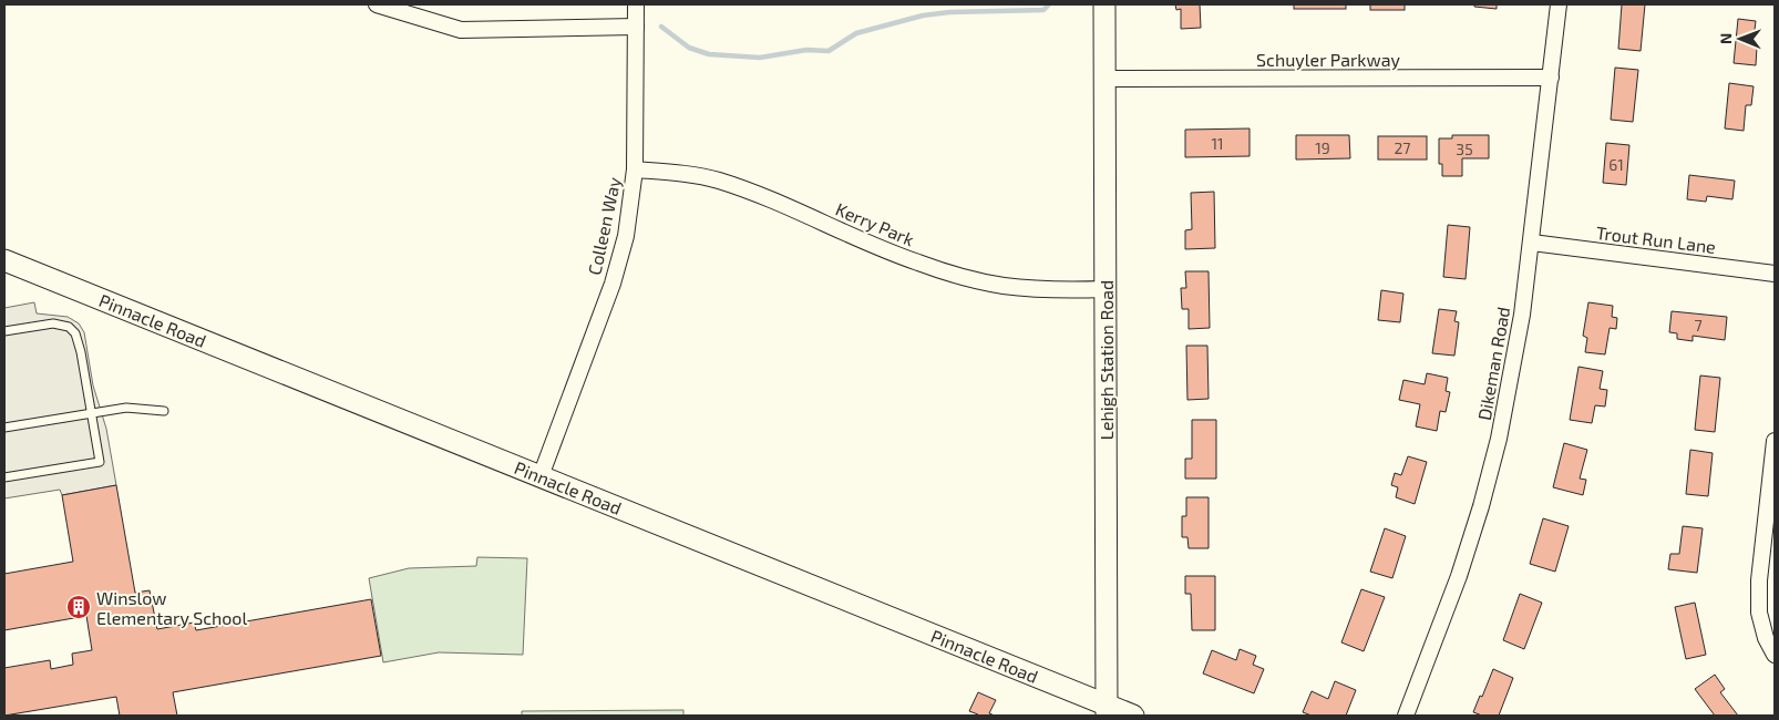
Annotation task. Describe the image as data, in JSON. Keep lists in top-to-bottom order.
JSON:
{
  "streets": {
    "main road": ["Pinnacle Road", "Lehigh Station Road"],
    "street": [
      "Schuyler Parkway",
      "Kerry Park",
      "Colleen Way",
      "Trout Run Lane",
      "Dikeman Road"
    ]
  },
  "crossings": [
    ["Schuyler Parkway", "Lehigh Station Road"],
    ["Schuyler Parkway", "Dikeman Road"],
    ["Kerry Park", "Colleen Way"],
    ["Kerry Park", "Lehigh Station Road"],
    ["Colleen Way", "Pinnacle Road"],
    ["Trout Run Lane", "Dikeman Road"],
    ["Pinnacle Road", "Lehigh Station Road"]
  ],
  "places": {
    "building": ["Winslow Elementary School"]
  },
  "house_numbers": [
    "11",
    "19",
    "27",
    "35",
    "61",
    "7"
  ],
  "north": "left"
}
